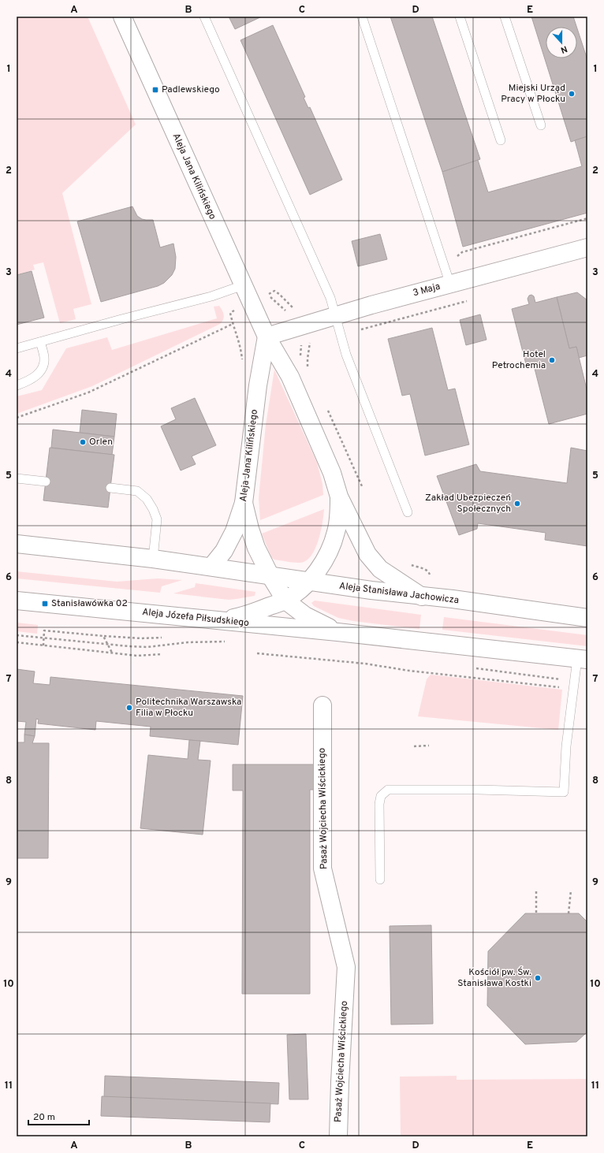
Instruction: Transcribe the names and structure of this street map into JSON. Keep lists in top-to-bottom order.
{
  "streets": {
    "main road": [
      "Aleja Jana Kilińskiego",
      "3 Maja",
      "Aleja Stanisława Jachowicza",
      "Aleja Józefa Piłsudskiego",
      "Pasaż Wojciecha Wiścickiego"
    ]
  },
  "crossings": [
    ["Aleja Jana Kilińskiego", "3 Maja"],
    ["Aleja Jana Kilińskiego", "Aleja Stanisława Jachowicza"]
  ],
  "places": {
    "transit": ["Padlewskiego", "Stanisławówka 02"],
    "other": [
      "Miejski Urząd Pracy w Płocku",
      "Hotel Petrochemia",
      "Orlen",
      "Zakład Ubezpieczeń Społecznych",
      "Politechnika Warszawska Filia w Płocku",
      "Kościół pw. Św. Stanisława Kostki"
    ]
  },
  "scale_bar": "20 m",
  "north": "bottom",
  "grid": {
    "columns": [
      "A",
      "B",
      "C",
      "D",
      "E"
    ],
    "rows": [
      "1",
      "2",
      "3",
      "4",
      "5",
      "6",
      "7",
      "8",
      "9",
      "10",
      "11"
    ]
  }
}
